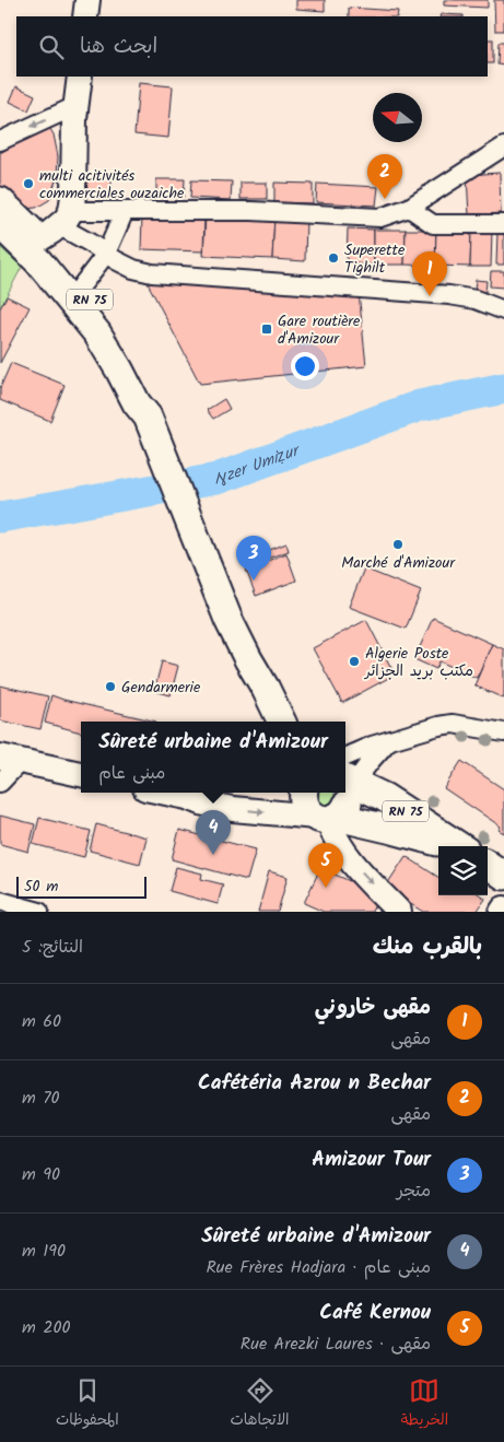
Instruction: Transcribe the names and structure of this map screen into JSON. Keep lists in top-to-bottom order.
{
  "streets": {
    "main road": ["RN 75"]
  },
  "water": ["Iɣzer Umiẓur"],
  "places": {
    "other": [
      "multi acitivités commerciales ouzaiche",
      "Superette Tighilt",
      "Marché d'Amizour",
      "Algerie Poste مكتب بريد الجزائر",
      "Gendarmerie"
    ],
    "transit": ["Gare routière d'Amizour"]
  },
  "scale_bar": "50 m",
  "north": "left",
  "page": {
    "search": "ابحث هنا",
    "pins": [
      "2",
      "1",
      "3",
      "4",
      "5"
    ],
    "popup": ["Sûreté urbaine d'Amizour", "مبنى عام"],
    "scale": "50 m",
    "heading": ["بالقرب منك", "النتائج: 5"],
    "list": [
      {
        "mark": "1",
        "name": "مقهى خاروني",
        "note": "مقهى",
        "value": "60 m"
      },
      {
        "mark": "2",
        "name": "Cafétéria Azrou n Bechar",
        "note": "مقهى",
        "value": "70 m"
      },
      {
        "mark": "3",
        "name": "Amizour Tour",
        "note": "متجر",
        "value": "90 m"
      },
      {
        "mark": "4",
        "name": "Sûreté urbaine d'Amizour",
        "note": "مبنى عام · Rue Frères Hadjara",
        "value": "190 m"
      },
      {
        "mark": "5",
        "name": "Café Kernou",
        "note": "مقهى · Rue Arezki Laures",
        "value": "200 m"
      }
    ],
    "nav": ["الخريطة", "الاتجاهات", "المحفوظات"]
  }
}
